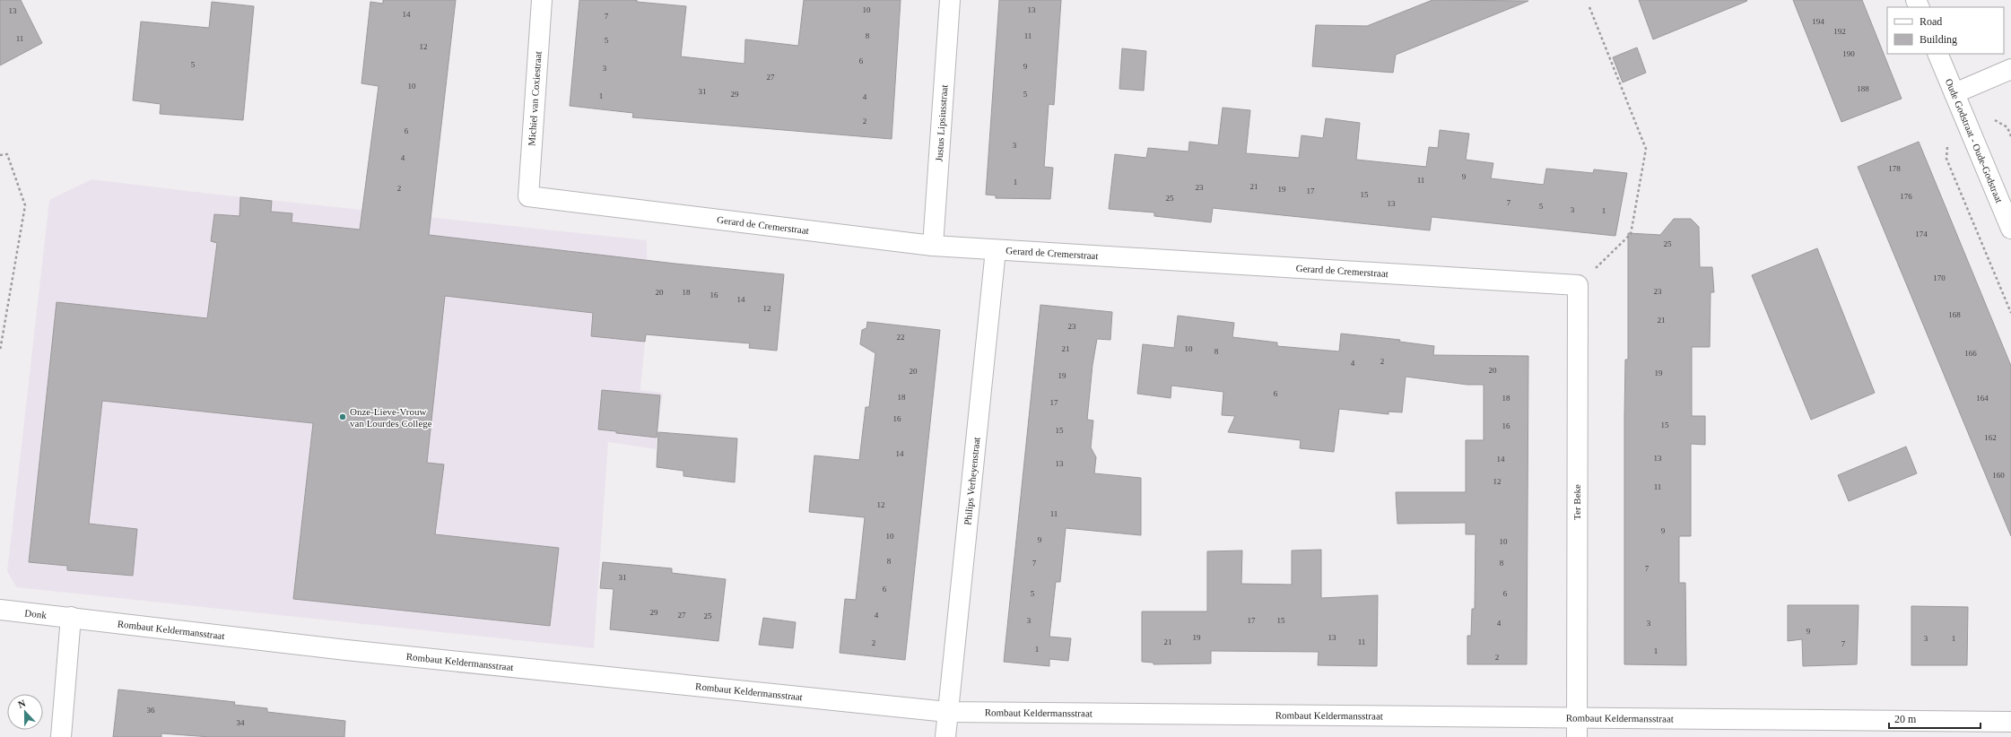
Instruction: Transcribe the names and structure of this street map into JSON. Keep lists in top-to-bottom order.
{
  "streets": {
    "street": [
      "Michiel van Coxiestraat",
      "Justus Lipsiusstraat",
      "Oude Godstraat - Oude-Godstraat",
      "Gerard de Cremerstraat",
      "Philips Verheyenstraat",
      "Ter Beke",
      "Donk",
      "Rombaut Keldermansstraat"
    ]
  },
  "crossings": [
    ["Michiel van Coxiestraat", "Gerard de Cremerstraat"],
    ["Justus Lipsiusstraat", "Gerard de Cremerstraat"],
    ["Gerard de Cremerstraat", "Philips Verheyenstraat"],
    ["Gerard de Cremerstraat", "Ter Beke"],
    ["Philips Verheyenstraat", "Rombaut Keldermansstraat"],
    ["Ter Beke", "Rombaut Keldermansstraat"],
    ["Donk", "Rombaut Keldermansstraat"]
  ],
  "places": ["Onze-Lieve-Vrouw van Lourdes College"],
  "house_numbers": [
    "10",
    "13",
    "13",
    "14",
    "7",
    "194",
    "192",
    "8",
    "11",
    "11",
    "5",
    "12",
    "190",
    "6",
    "5",
    "9",
    "3",
    "27",
    "10",
    "188",
    "31",
    "29",
    "5",
    "1",
    "4",
    "2",
    "6",
    "3",
    "4",
    "178",
    "9",
    "11",
    "1",
    "21",
    "23",
    "2",
    "19",
    "17",
    "15",
    "176",
    "25",
    "7",
    "13",
    "5",
    "3",
    "1",
    "174",
    "25",
    "170",
    "23",
    "20",
    "18",
    "16",
    "14",
    "12",
    "168",
    "21",
    "23",
    "22",
    "21",
    "10",
    "8",
    "166",
    "2",
    "4",
    "20",
    "20",
    "19",
    "19",
    "6",
    "18",
    "18",
    "164",
    "17",
    "16",
    "15",
    "16",
    "15",
    "162",
    "14",
    "13",
    "14",
    "13",
    "160",
    "12",
    "11",
    "12",
    "11",
    "9",
    "10",
    "9",
    "10",
    "8",
    "7",
    "8",
    "7",
    "31",
    "6",
    "5",
    "6",
    "29",
    "27",
    "4",
    "25",
    "3",
    "17",
    "15",
    "4",
    "3",
    "9",
    "19",
    "13",
    "3",
    "1",
    "21",
    "11",
    "2",
    "7",
    "1",
    "1",
    "2",
    "36",
    "34"
  ],
  "legend": ["Road", "Building"],
  "scale_bar": "20 m",
  "north": "top"
}
